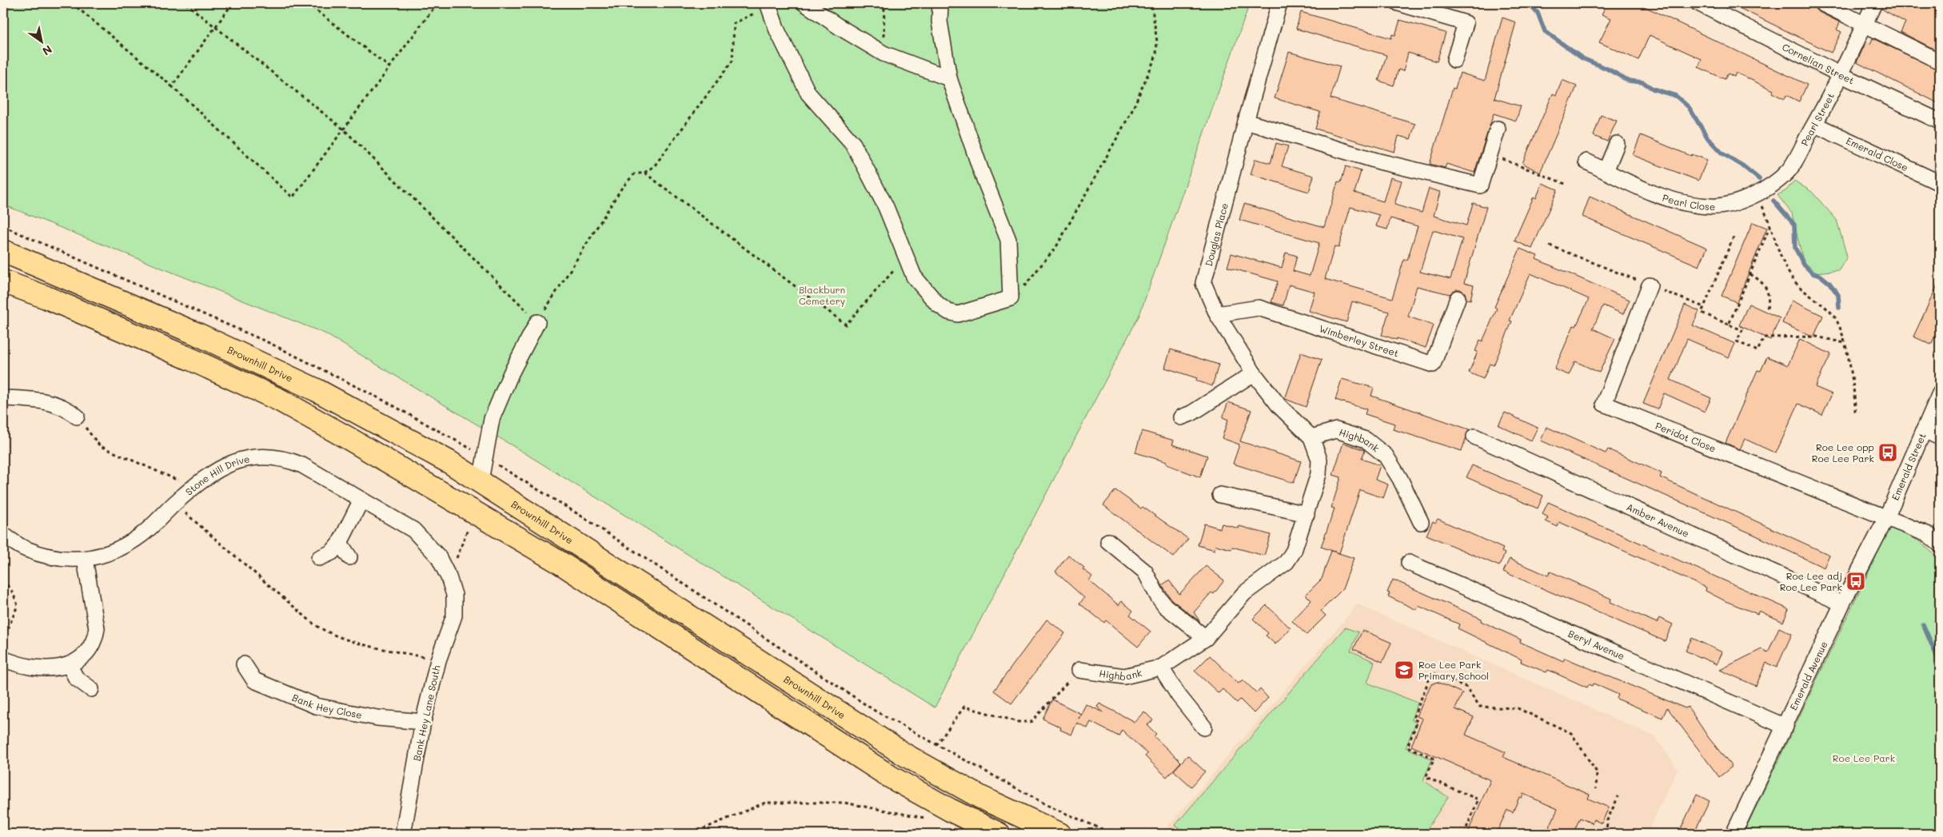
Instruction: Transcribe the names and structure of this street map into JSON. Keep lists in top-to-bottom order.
{
  "streets": {
    "highway": ["Brownhill Drive"],
    "street": [
      "Cornelian Street",
      "Pearl Street",
      "Emerald Close",
      "Pearl Close",
      "Douglas Place",
      "Wimberley Street",
      "Peridot Close",
      "Highbank",
      "Emerald Street",
      "Stone Hill Drive",
      "Amber Avenue",
      "Beryl Avenue",
      "Emerald Avenue",
      "Bank Hey Close",
      "Bank Hey Lane South"
    ]
  },
  "crossings": [
    ["Cornelian Street", "Pearl Street"],
    ["Pearl Street", "Emerald Close"],
    ["Pearl Street", "Pearl Close"],
    ["Douglas Place", "Wimberley Street"],
    ["Douglas Place", "Highbank"],
    ["Peridot Close", "Emerald Street"],
    ["Peridot Close", "Emerald Avenue"],
    ["Emerald Street", "Emerald Avenue"],
    ["Stone Hill Drive", "Bank Hey Lane South"],
    ["Amber Avenue", "Emerald Avenue"],
    ["Beryl Avenue", "Emerald Avenue"],
    ["Bank Hey Close", "Bank Hey Lane South"]
  ],
  "parks": ["Blackburn Cemetery", "Roe Lee Park"],
  "places": {
    "bus stop": ["Roe Lee opp Roe Lee Park", "Roe Lee adj Roe Lee Park"],
    "school or university": ["Roe Lee Park Primary School"]
  },
  "north": "bottom right"
}
